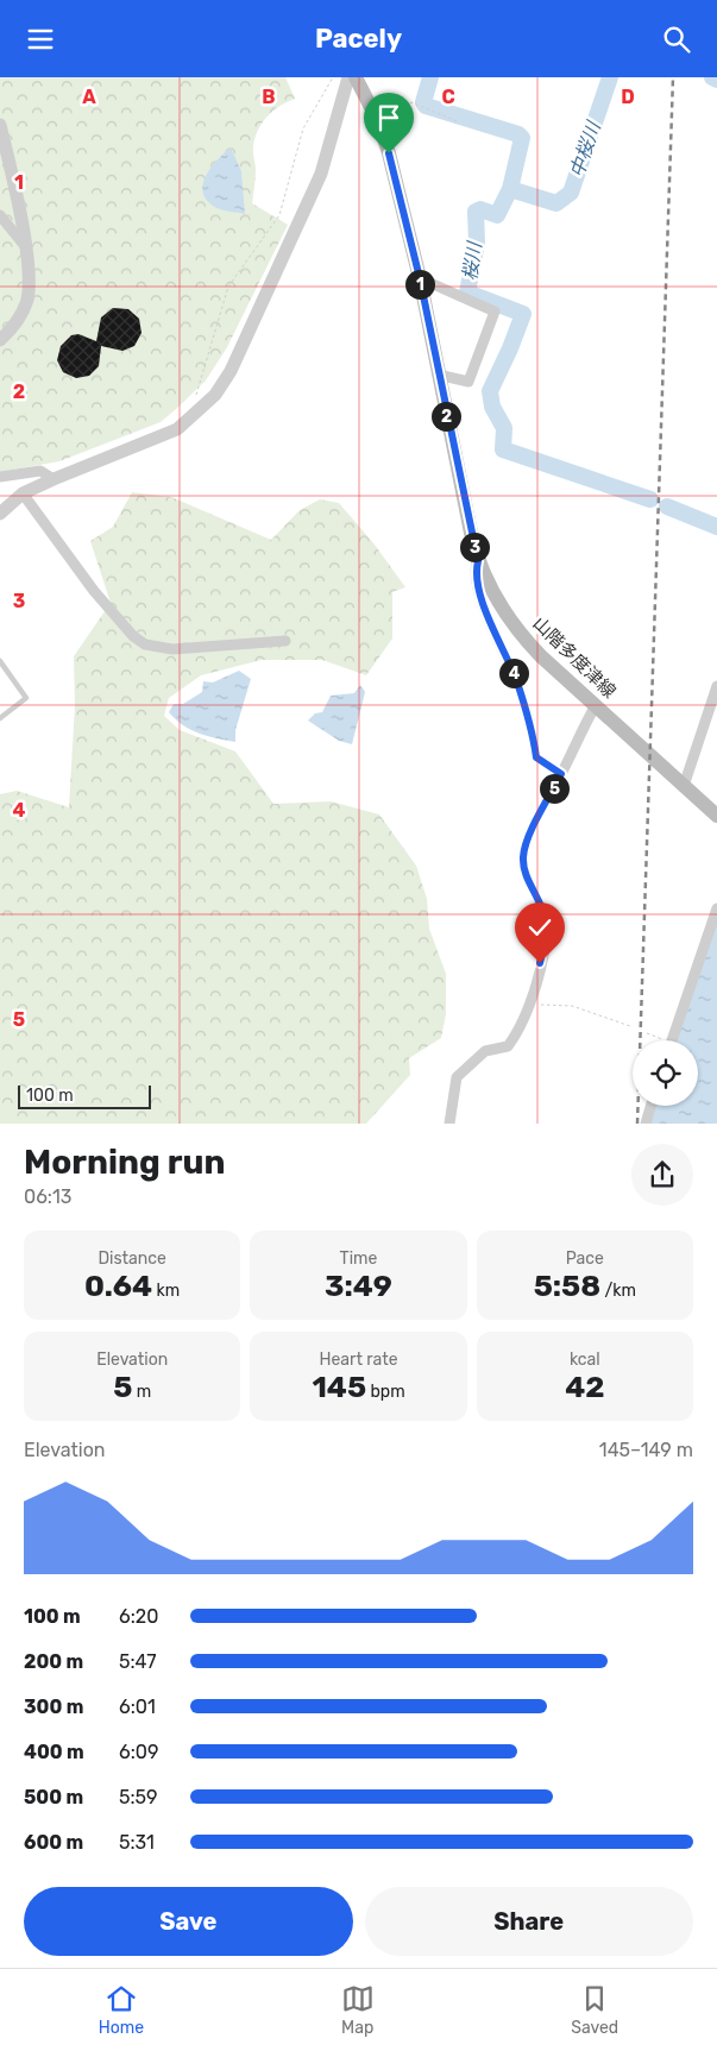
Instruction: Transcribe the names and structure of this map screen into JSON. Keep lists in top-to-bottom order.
{
  "streets": {
    "main road": ["山階多度津線"]
  },
  "water": ["中桜川", "桜川"],
  "scale_bar": "100 m",
  "page": {
    "header": "Pacely",
    "pins": [
      "1",
      "2",
      "3",
      "4",
      "5"
    ],
    "scale": "100 m",
    "heading": ["Morning run", "06:13"],
    "stats": [
      ["Distance", "0.64 km"],
      ["Time", "3:49"],
      ["Pace", "5:58 /km"],
      ["Elevation", "5 m"],
      ["Heart rate", "145 bpm"],
      ["kcal", "42"]
    ],
    "chart": ["Elevation", "145–149 m"],
    "list": [
      {
        "name": "100 m",
        "note": "6:20"
      },
      {
        "name": "200 m",
        "note": "5:47"
      },
      {
        "name": "300 m",
        "note": "6:01"
      },
      {
        "name": "400 m",
        "note": "6:09"
      },
      {
        "name": "500 m",
        "note": "5:59"
      },
      {
        "name": "600 m",
        "note": "5:31"
      }
    ],
    "buttons": ["Save", "Share"],
    "tabs": ["Home", "Map", "Saved"]
  },
  "grid": {
    "columns": [
      "A",
      "B",
      "C",
      "D"
    ],
    "rows": [
      "1",
      "2",
      "3",
      "4",
      "5"
    ]
  }
}
